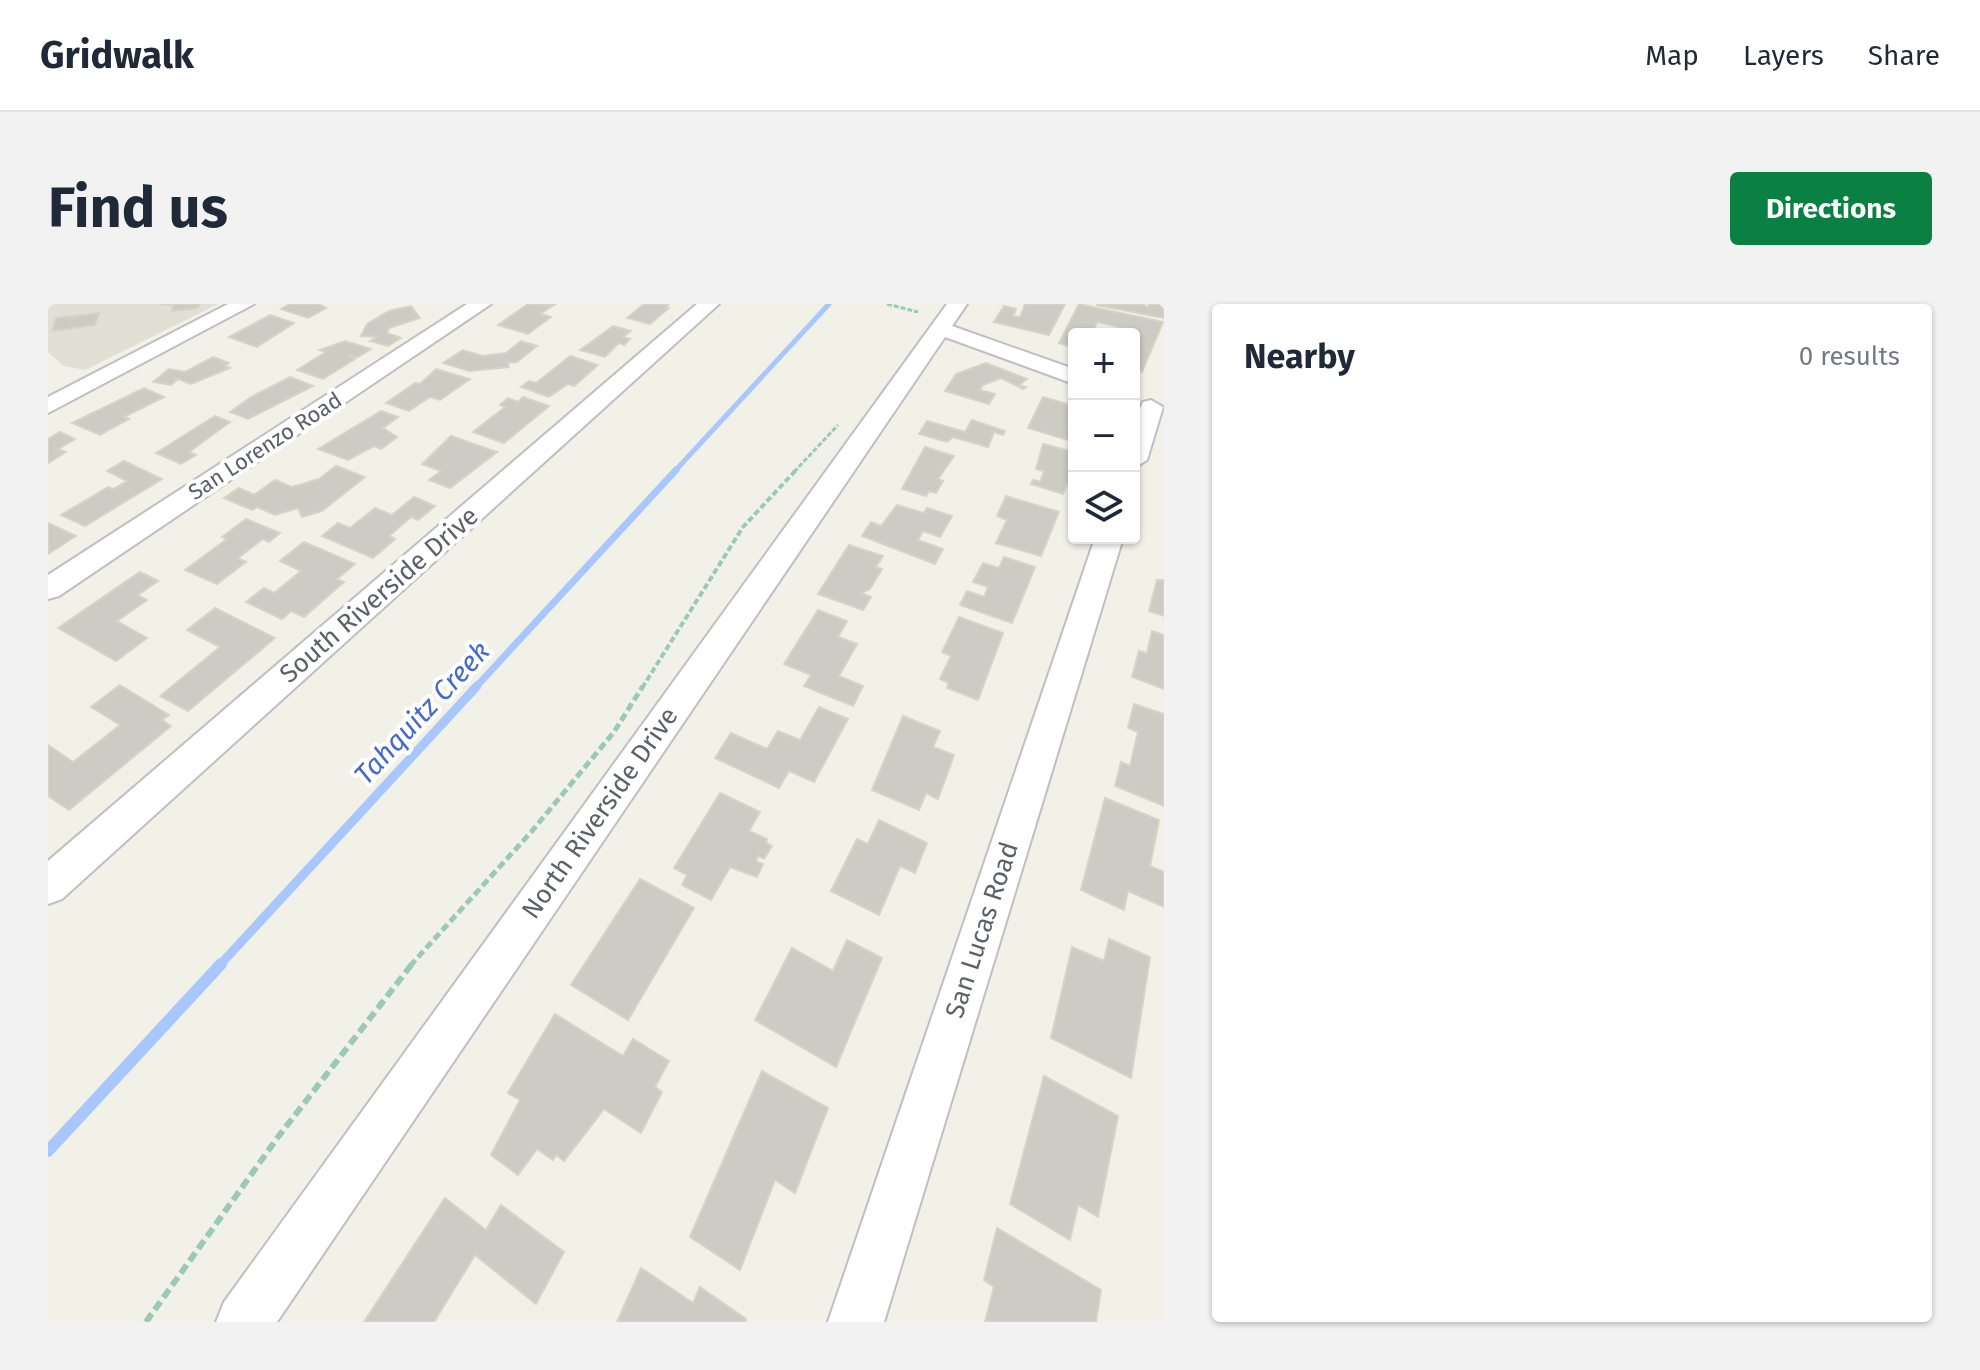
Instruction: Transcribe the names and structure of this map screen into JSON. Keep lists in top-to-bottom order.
{
  "streets": {
    "street": [
      "San Lorenzo Road",
      "South Riverside Drive",
      "North Riverside Drive",
      "San Lucas Road"
    ]
  },
  "water": ["Tahquitz Creek"],
  "page": {
    "header": "Gridwalk",
    "nav": ["Map", "Layers", "Share"],
    "buttons": "Directions",
    "title": "Find us",
    "heading": ["Nearby", "0 results"],
    "map_buttons": ["+", "−"]
  }
}
